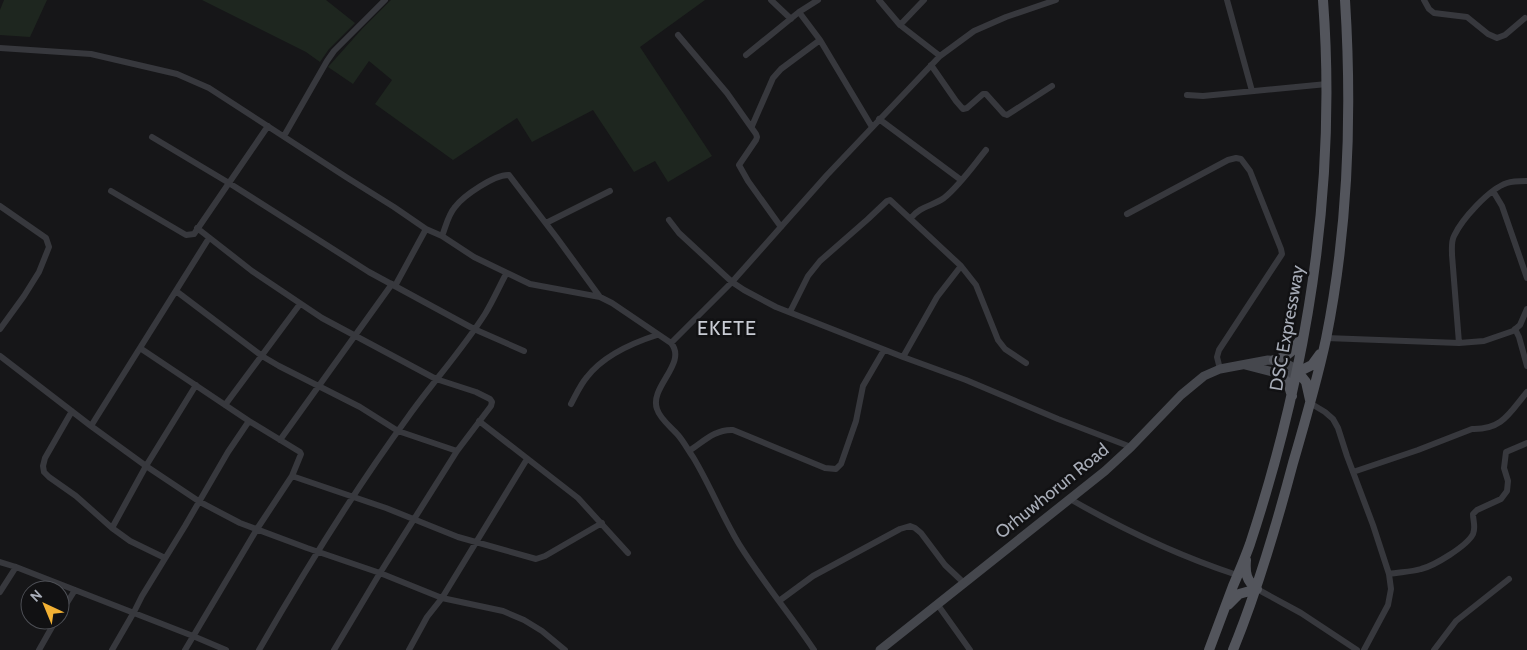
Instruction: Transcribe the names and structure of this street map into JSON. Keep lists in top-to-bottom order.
{
  "streets": {
    "main road": ["DSC Expressway"],
    "street": ["Orhuwhorun Road"]
  },
  "districts": ["EKETE"],
  "north": "top left"
}
